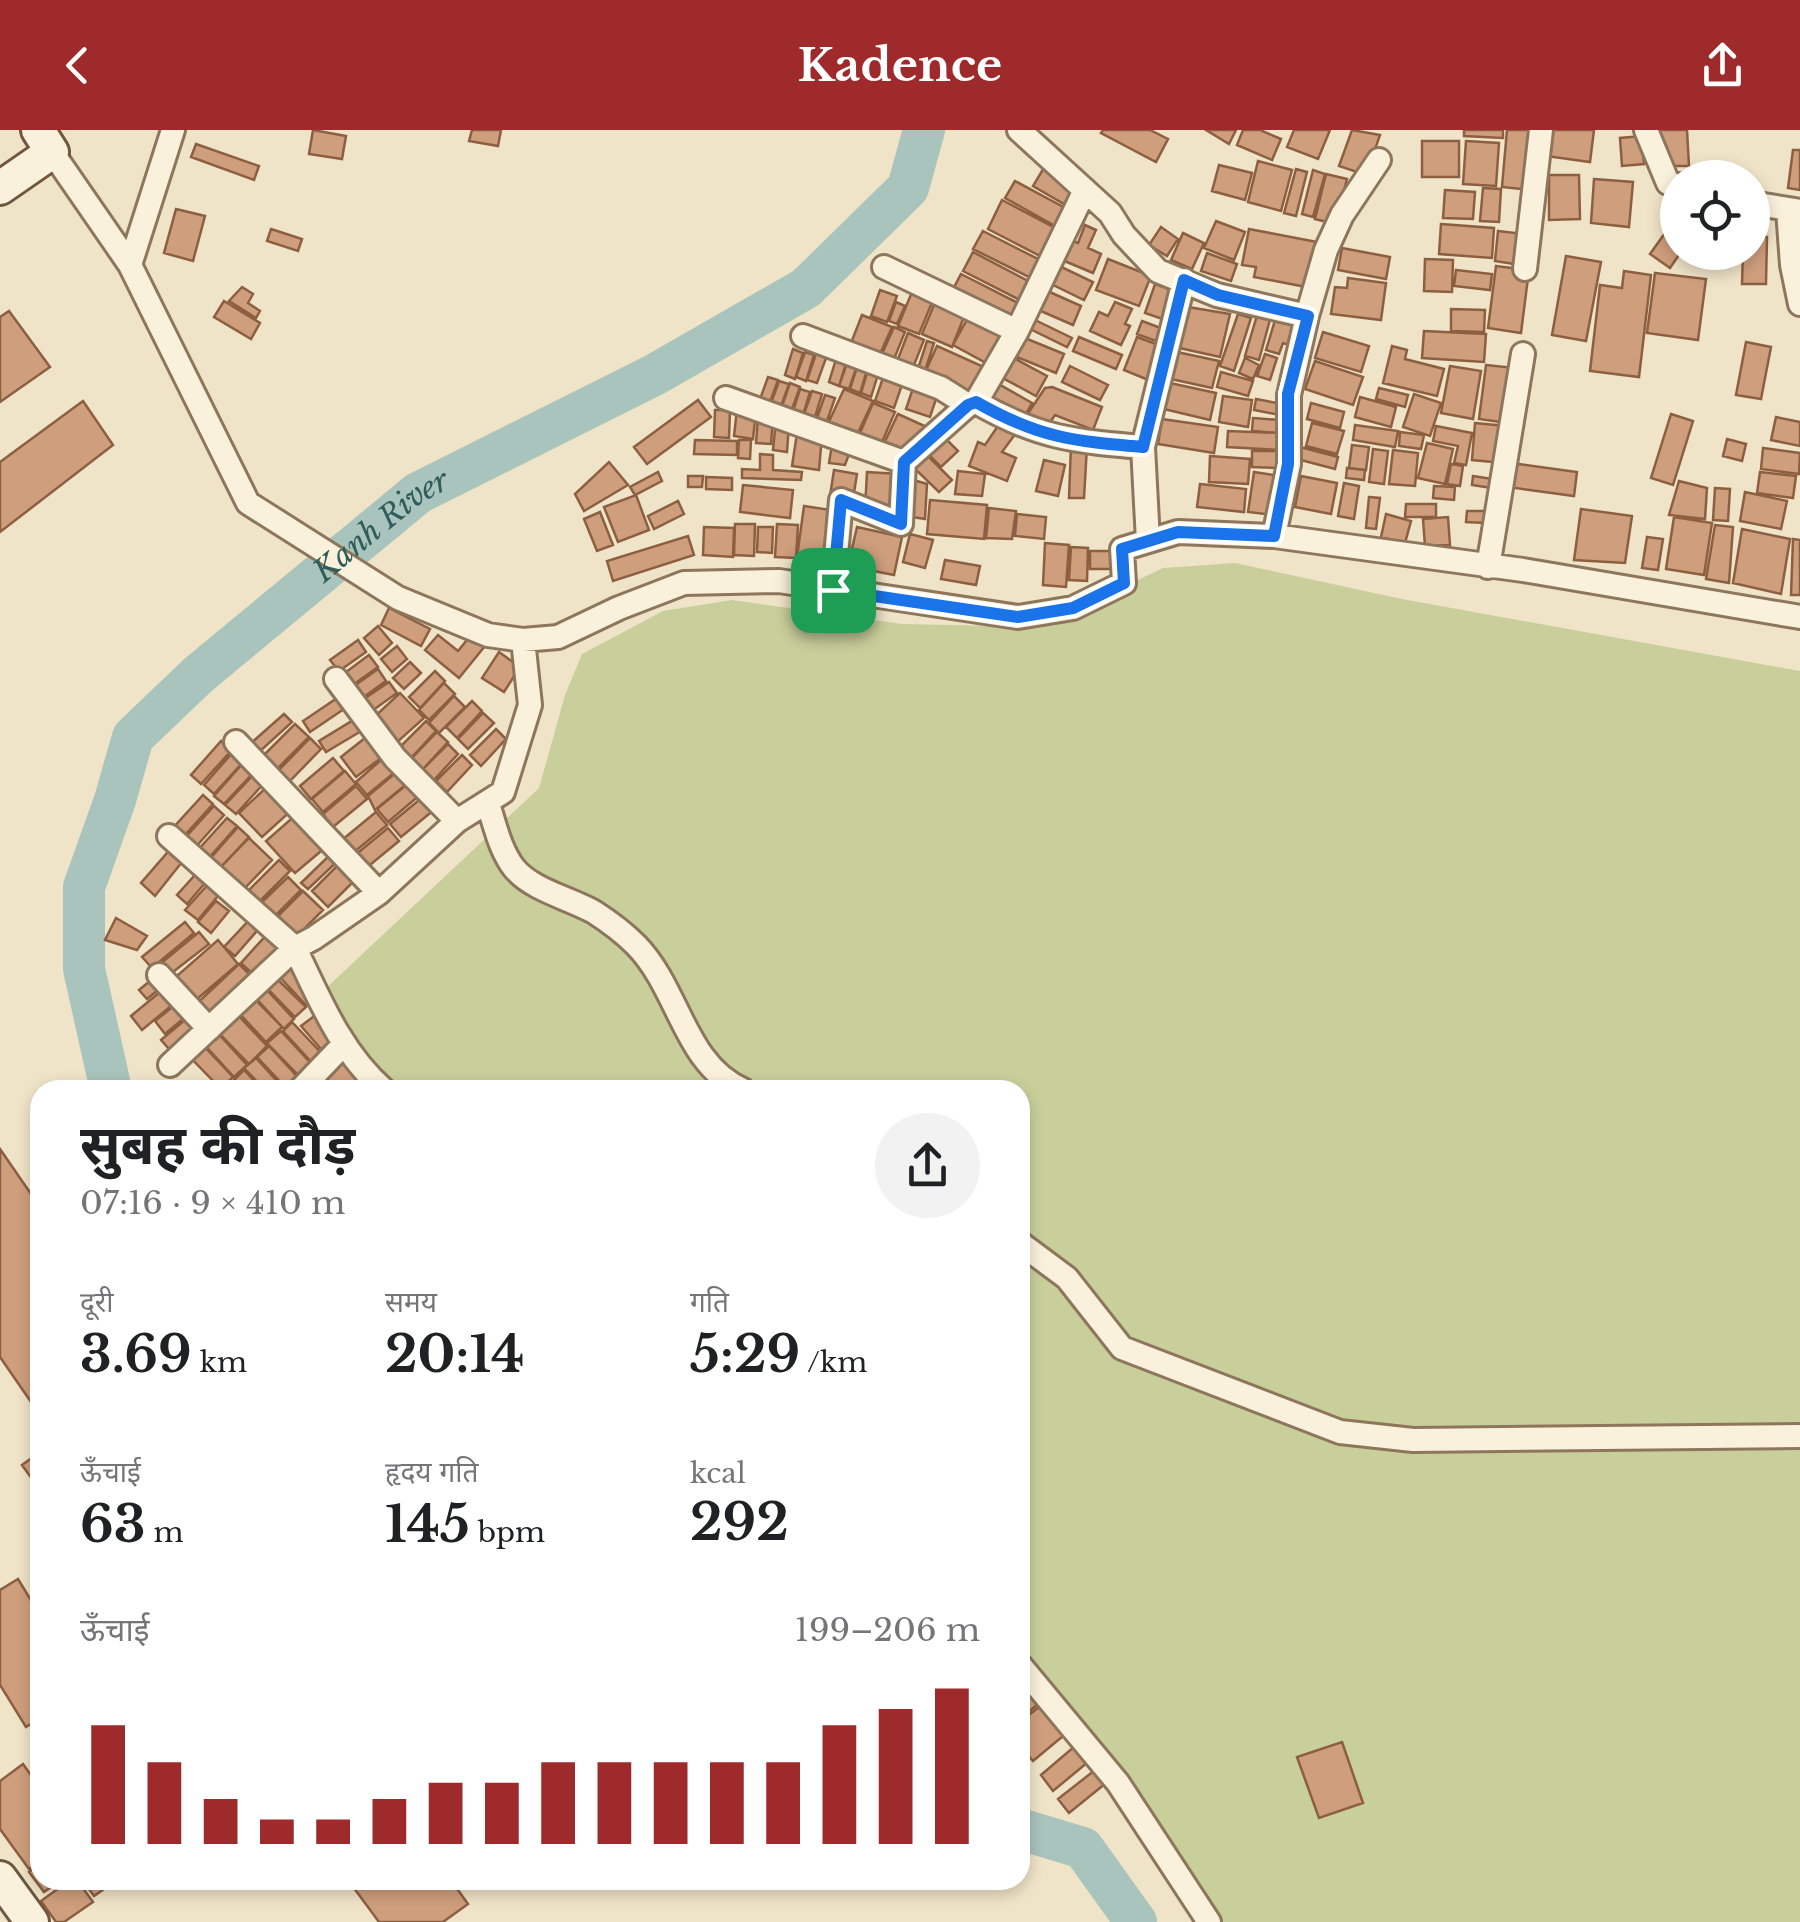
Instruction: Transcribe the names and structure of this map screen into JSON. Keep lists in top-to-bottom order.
{
  "water": ["Kanh River"],
  "page": {
    "header": "Kadence",
    "heading": ["सुबह की दौड़", "07:16 · 9 × 410 m"],
    "stats": [
      ["दूरी", "3.69 km"],
      ["समय", "20:14"],
      ["गति", "5:29 /km"],
      ["ऊँचाई", "63 m"],
      ["हृदय गति", "145 bpm"],
      ["kcal", "292"]
    ],
    "chart": ["ऊँचाई", "199–206 m"]
  }
}
